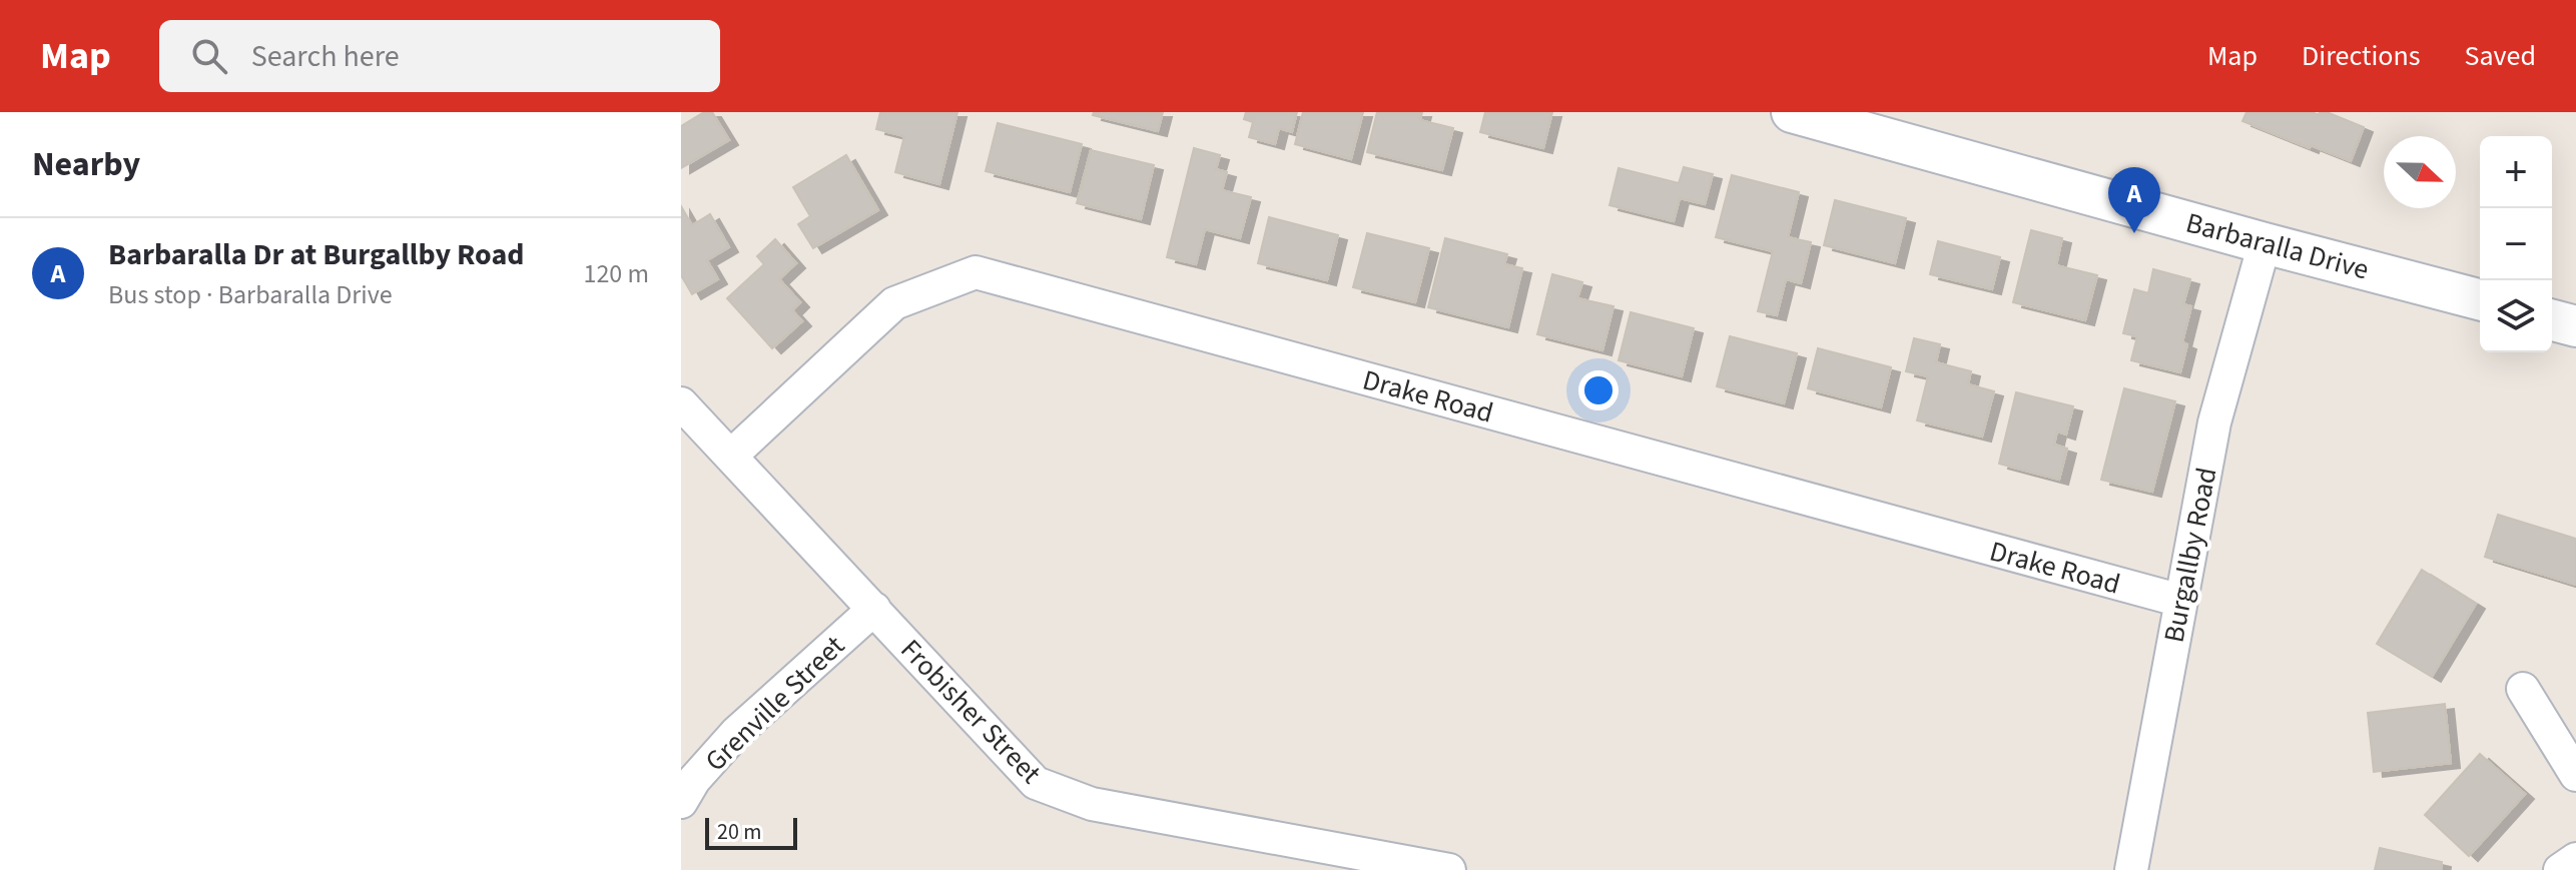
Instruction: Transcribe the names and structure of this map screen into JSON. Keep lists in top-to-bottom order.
{
  "streets": {
    "street": [
      "Barbaralla Drive",
      "Drake Road",
      "Burgallby Road",
      "Grenville Street",
      "Frobisher Street"
    ]
  },
  "crossings": [
    ["Barbaralla Drive", "Burgallby Road"],
    ["Drake Road", "Burgallby Road"],
    ["Drake Road", "Frobisher Street"],
    ["Grenville Street", "Frobisher Street"]
  ],
  "scale_bar": "20 m",
  "north": "right",
  "page": {
    "header": "Map",
    "search": "Search here",
    "nav": ["Map", "Directions", "Saved"],
    "heading": "Nearby",
    "map_buttons": ["+", "−"],
    "pins": "A",
    "list": [
      {
        "mark": "A",
        "name": "Barbaralla Dr at Burgallby Road",
        "note": "Bus stop · Barbaralla Drive",
        "value": "120 m"
      }
    ],
    "scale": "20 m"
  }
}
